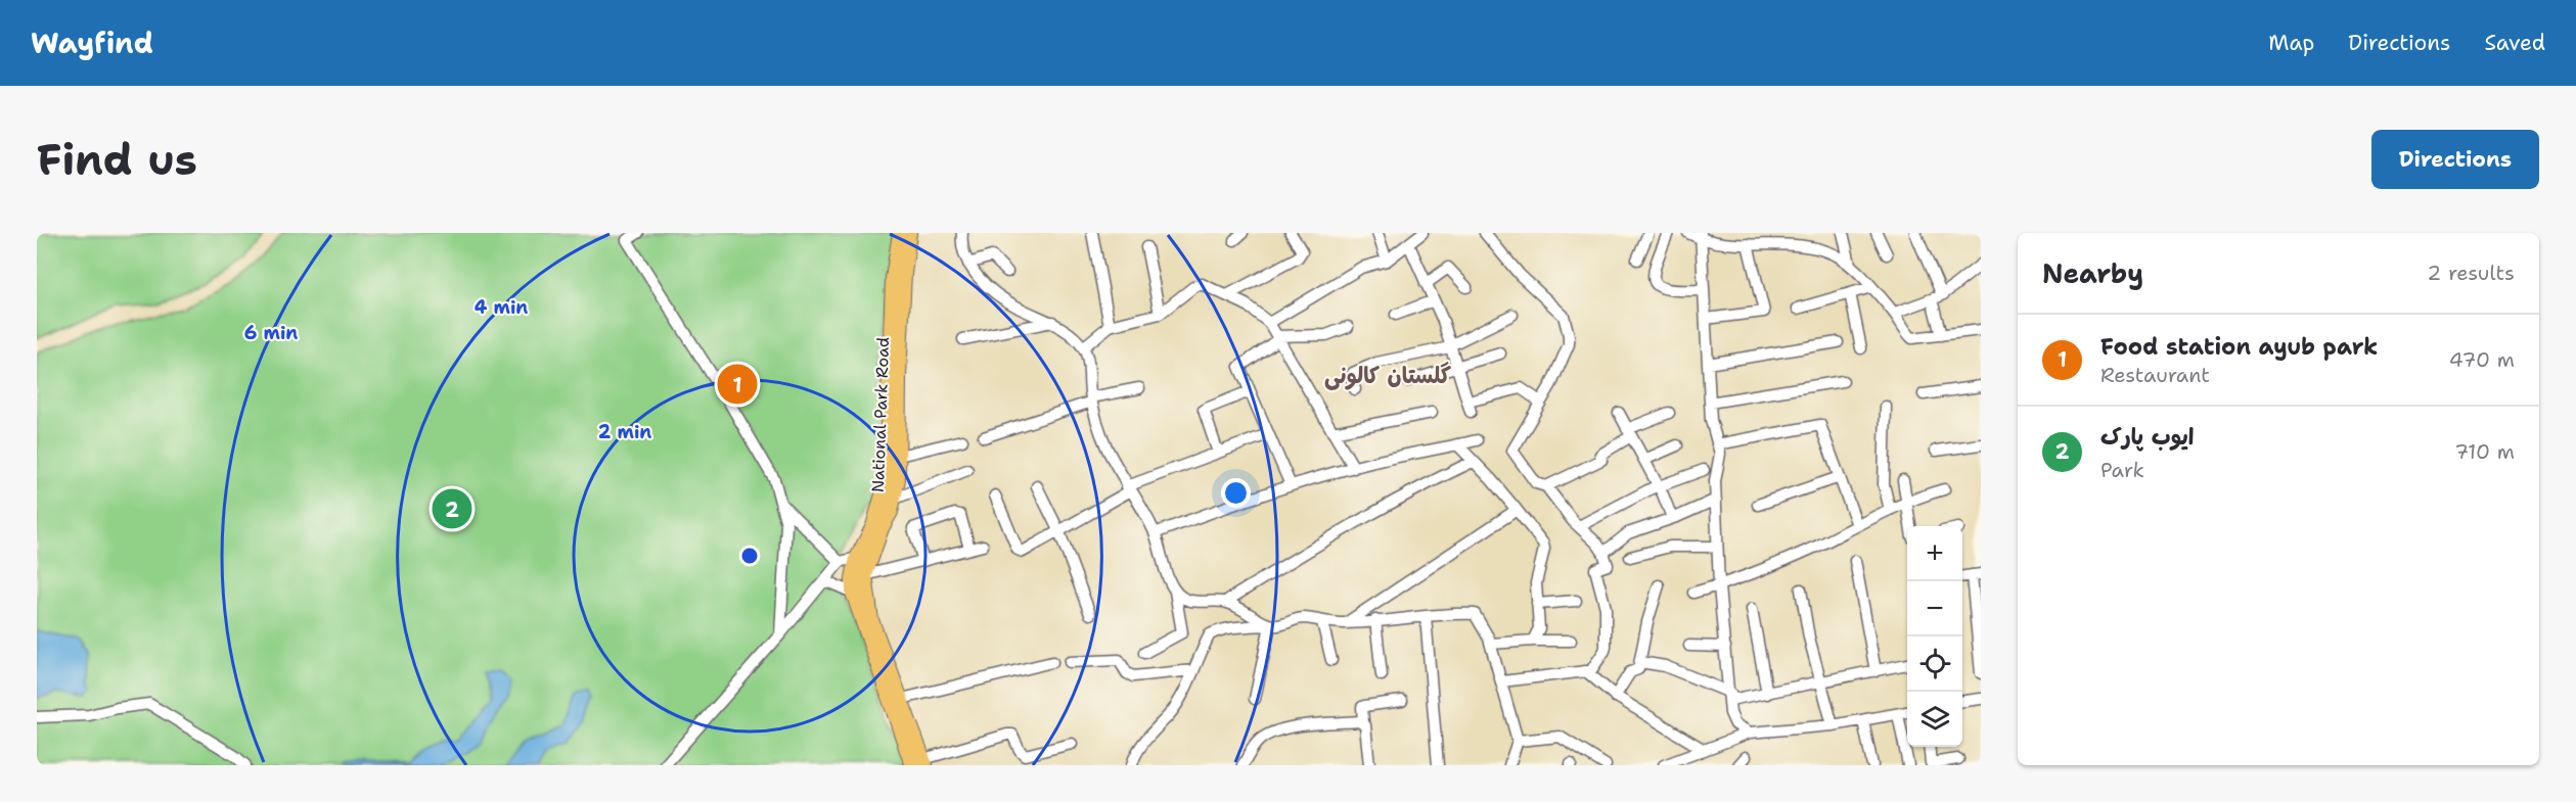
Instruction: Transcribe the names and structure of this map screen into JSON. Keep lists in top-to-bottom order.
{
  "streets": {
    "main road": ["National Park Road"]
  },
  "districts": ["گلستان کالونی"],
  "page": {
    "header": "Wayfind",
    "nav": ["Map", "Directions", "Saved"],
    "buttons": "Directions",
    "title": "Find us",
    "heading": ["Nearby", "2 results"],
    "list": [
      {
        "mark": "1",
        "name": "Food station ayub park",
        "note": "Restaurant",
        "value": "470 m"
      },
      {
        "mark": "2",
        "name": "ایوب پارک",
        "note": "Park",
        "value": "710 m"
      }
    ],
    "pins": ["1", "2"],
    "map_buttons": ["+", "−"]
  },
  "rings": ["4 min", "6 min", "2 min"]
}
